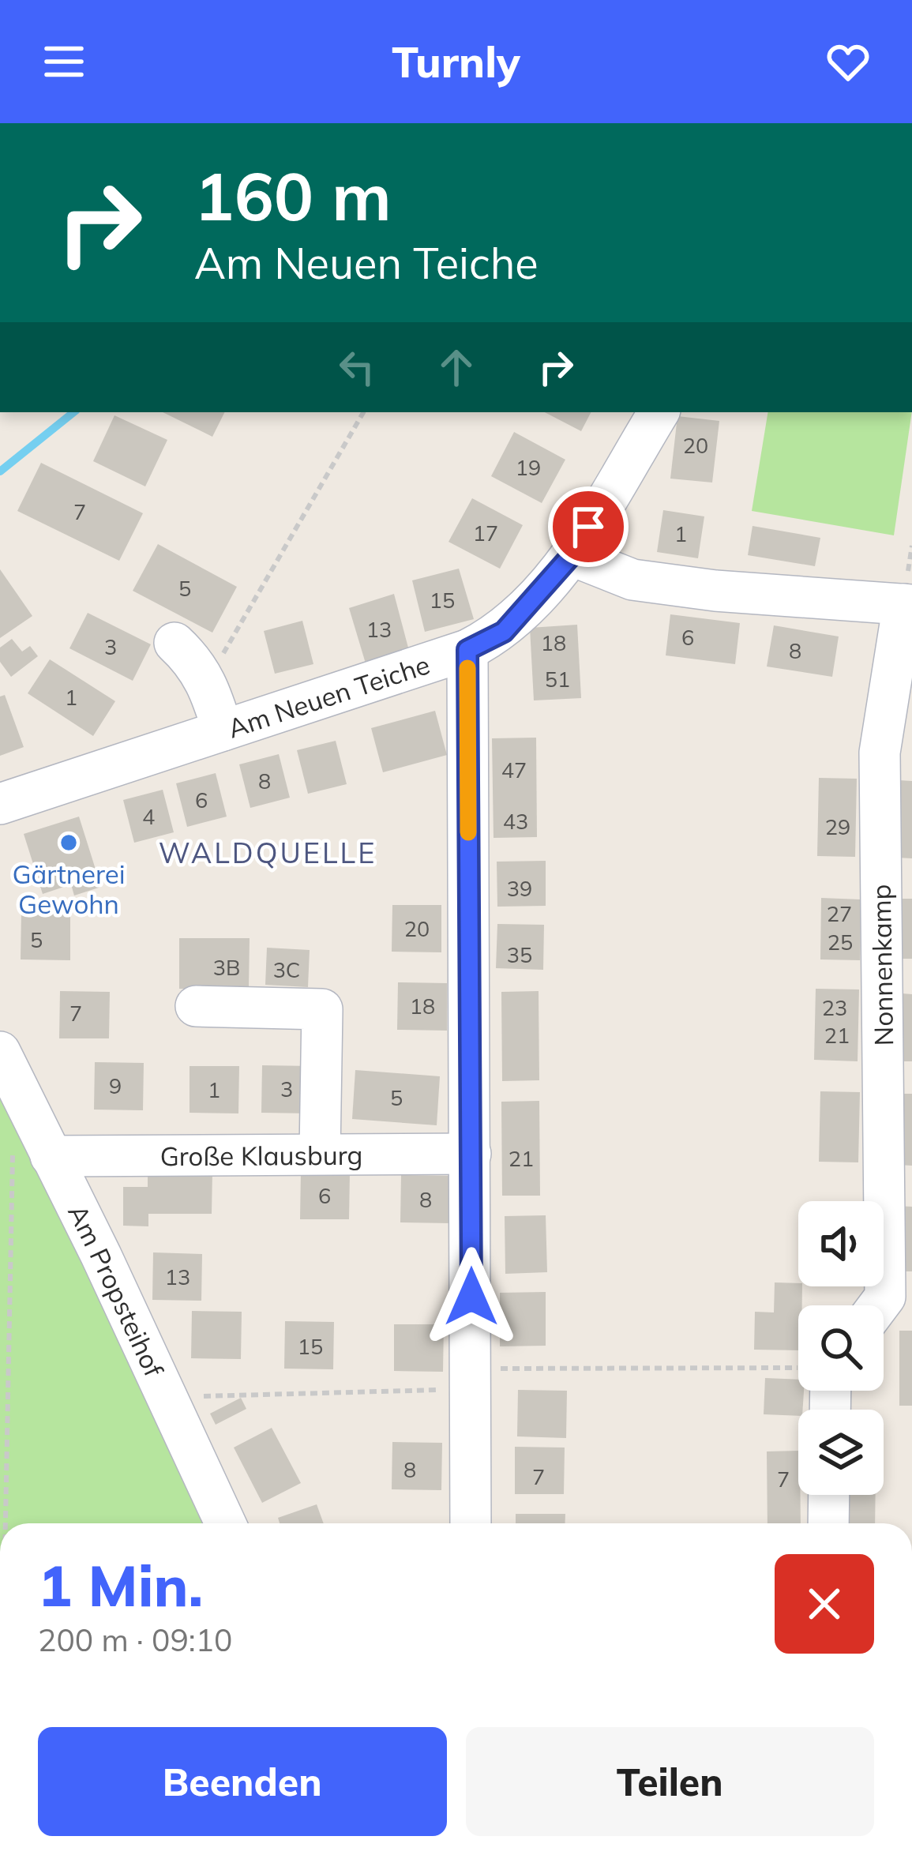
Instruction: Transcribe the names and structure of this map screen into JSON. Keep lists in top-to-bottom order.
{
  "streets": {
    "street": [
      "Am Neuen Teiche",
      "Nonnenkamp",
      "Große Klausburg",
      "Am Propsteihof"
    ]
  },
  "crossings": [
    ["Große Klausburg", "Am Propsteihof"]
  ],
  "districts": ["WALDQUELLE"],
  "places": ["Gärtnerei Gewohn"],
  "house_numbers": [
    "20",
    "19",
    "7",
    "17",
    "1",
    "5",
    "15",
    "13",
    "6",
    "18",
    "3",
    "8",
    "51",
    "1",
    "47",
    "8",
    "6",
    "4",
    "43",
    "29",
    "39",
    "27",
    "20",
    "5",
    "25",
    "35",
    "3B",
    "3C",
    "18",
    "23",
    "7",
    "21",
    "9",
    "3",
    "1",
    "5",
    "21",
    "6",
    "8",
    "13",
    "15",
    "8",
    "7",
    "7"
  ],
  "page": {
    "header": "Turnly",
    "turn": ["160 m", "Am Neuen Teiche"],
    "heading": ["1 Min.", "200 m · 09:10"],
    "buttons": ["Beenden", "Teilen"]
  }
}
